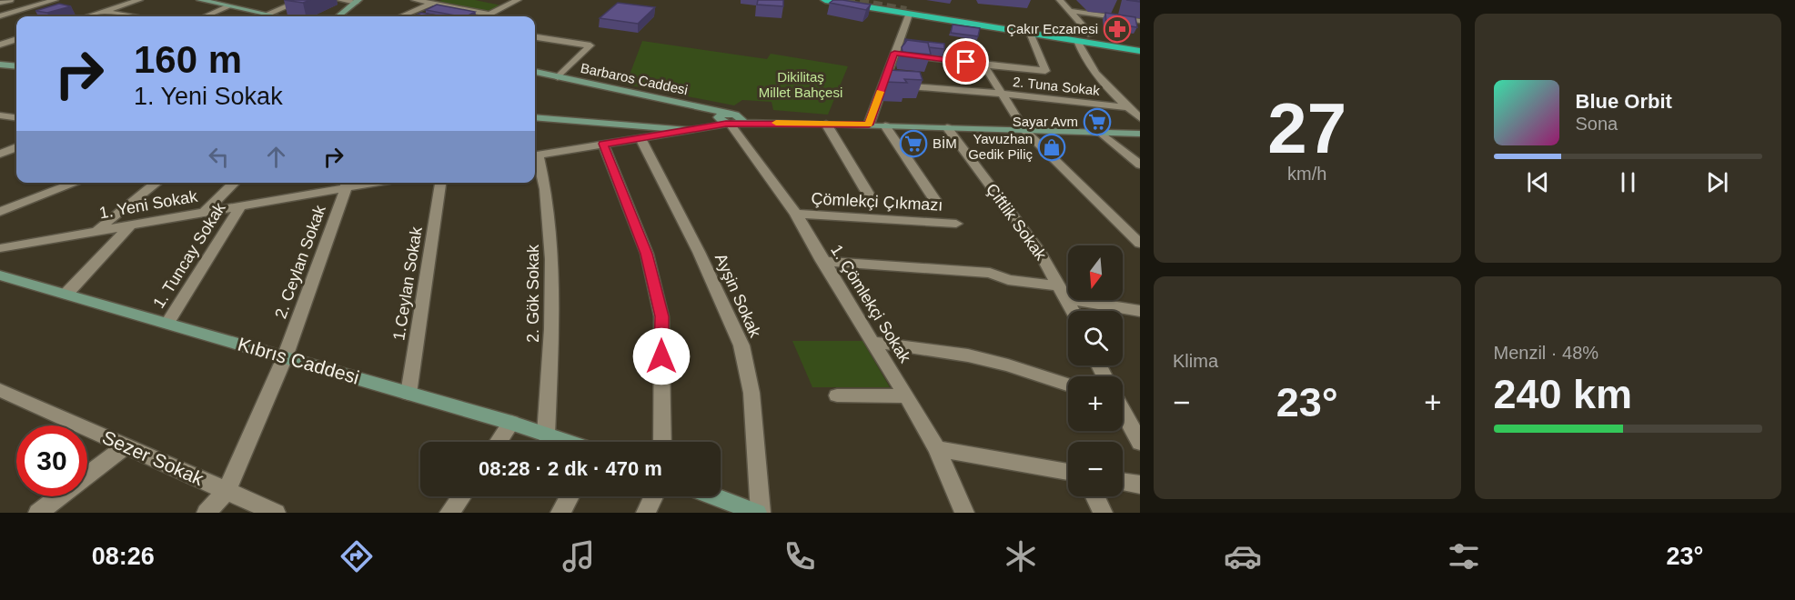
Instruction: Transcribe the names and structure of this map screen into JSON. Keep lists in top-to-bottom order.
{
  "streets": {
    "street": [
      "Barbaros Caddesi",
      "2. Tuna Sokak",
      "Çömlekçi Çıkmazı",
      "1. Yeni Sokak",
      "Çiftlik Sokak",
      "1. Tuncay Sokak",
      "2. Ceylan Sokak",
      "1.Ceylan Sokak",
      "2. Gök Sokak",
      "Ayşin Sokak",
      "1. Çömlekçi Sokak",
      "Kıbrıs Caddesi",
      "Sezer Sokak"
    ]
  },
  "crossings": [
    ["Barbaros Caddesi", "1. Çömlekçi Sokak"],
    ["Çömlekçi Çıkmazı", "1. Çömlekçi Sokak"],
    ["1. Yeni Sokak", "1. Tuncay Sokak"],
    ["1. Yeni Sokak", "2. Ceylan Sokak"],
    ["1. Tuncay Sokak", "Kıbrıs Caddesi"],
    ["2. Ceylan Sokak", "Kıbrıs Caddesi"],
    ["2. Ceylan Sokak", "Sezer Sokak"],
    ["1.Ceylan Sokak", "Kıbrıs Caddesi"],
    ["2. Gök Sokak", "Kıbrıs Caddesi"]
  ],
  "parks": ["Dikilitaş Millet Bahçesi"],
  "places": {
    "pharmacy": ["Çakır Eczanesi"],
    "supermarket": ["Sayar Avm", "BİM"],
    "shop": ["Yavuzhan Gedik Piliç"]
  },
  "north": "bottom",
  "page": {
    "tile": [
      ["27", "km/h"],
      "Klima",
      ["Menzil · 48%", "240 km"]
    ],
    "turn": ["160 m", "1. Yeni Sokak"],
    "song": ["Blue Orbit", "Sona"],
    "map_buttons": ["+", "−"],
    "heat": ["−", "23°", "+"],
    "limit": "30",
    "trip": "08:28 · 2 dk · 470 m",
    "tabs": ["08:26", "23°"]
  }
}
